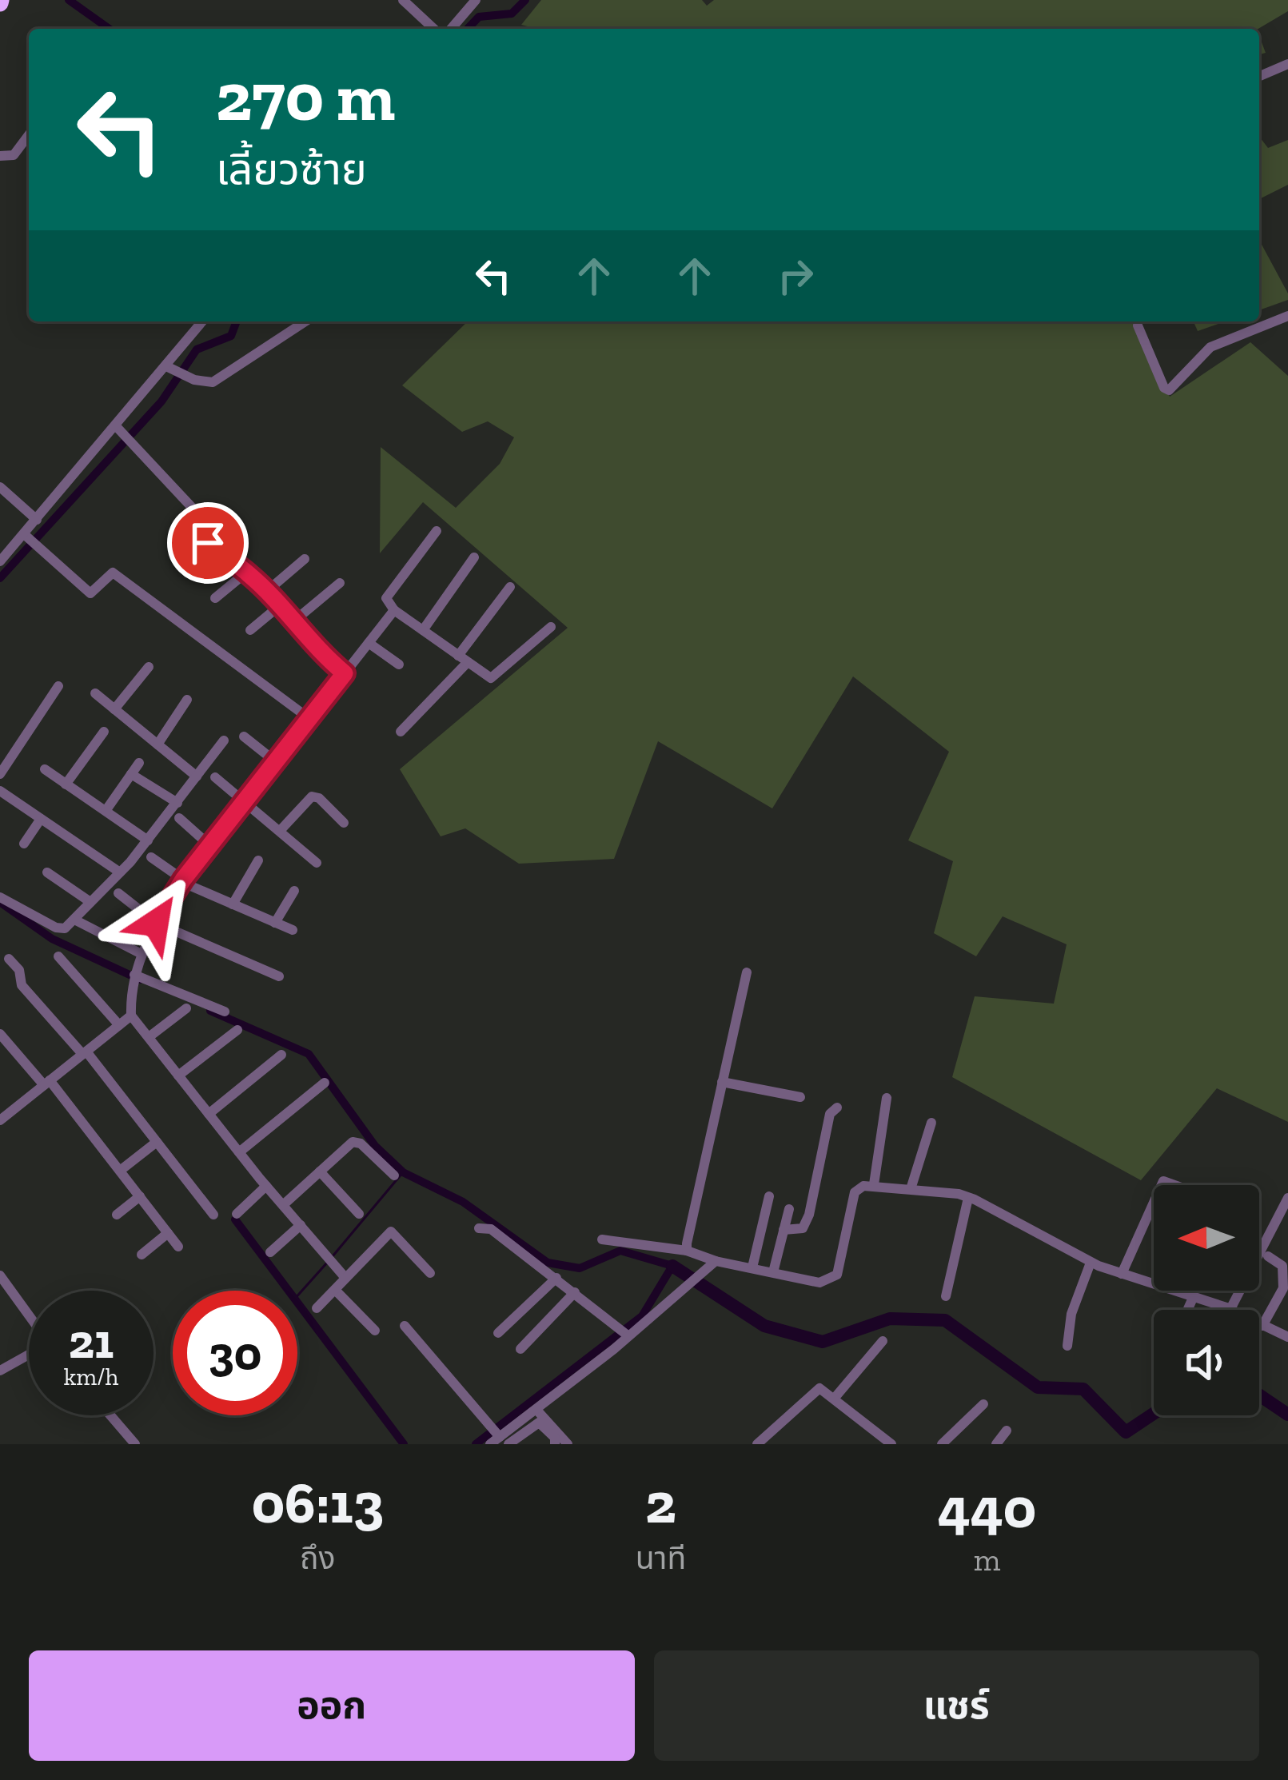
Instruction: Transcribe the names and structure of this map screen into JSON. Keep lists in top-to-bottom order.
{
  "north": "left",
  "page": {
    "turn": ["270 m", "เลี้ยวซ้าย"],
    "speed": "21 km/h",
    "limit": "30",
    "eta": [
      "06:13",
      "ถึง",
      "2",
      "นาที",
      "440",
      "m"
    ],
    "buttons": ["ออก", "แชร์"]
  }
}
